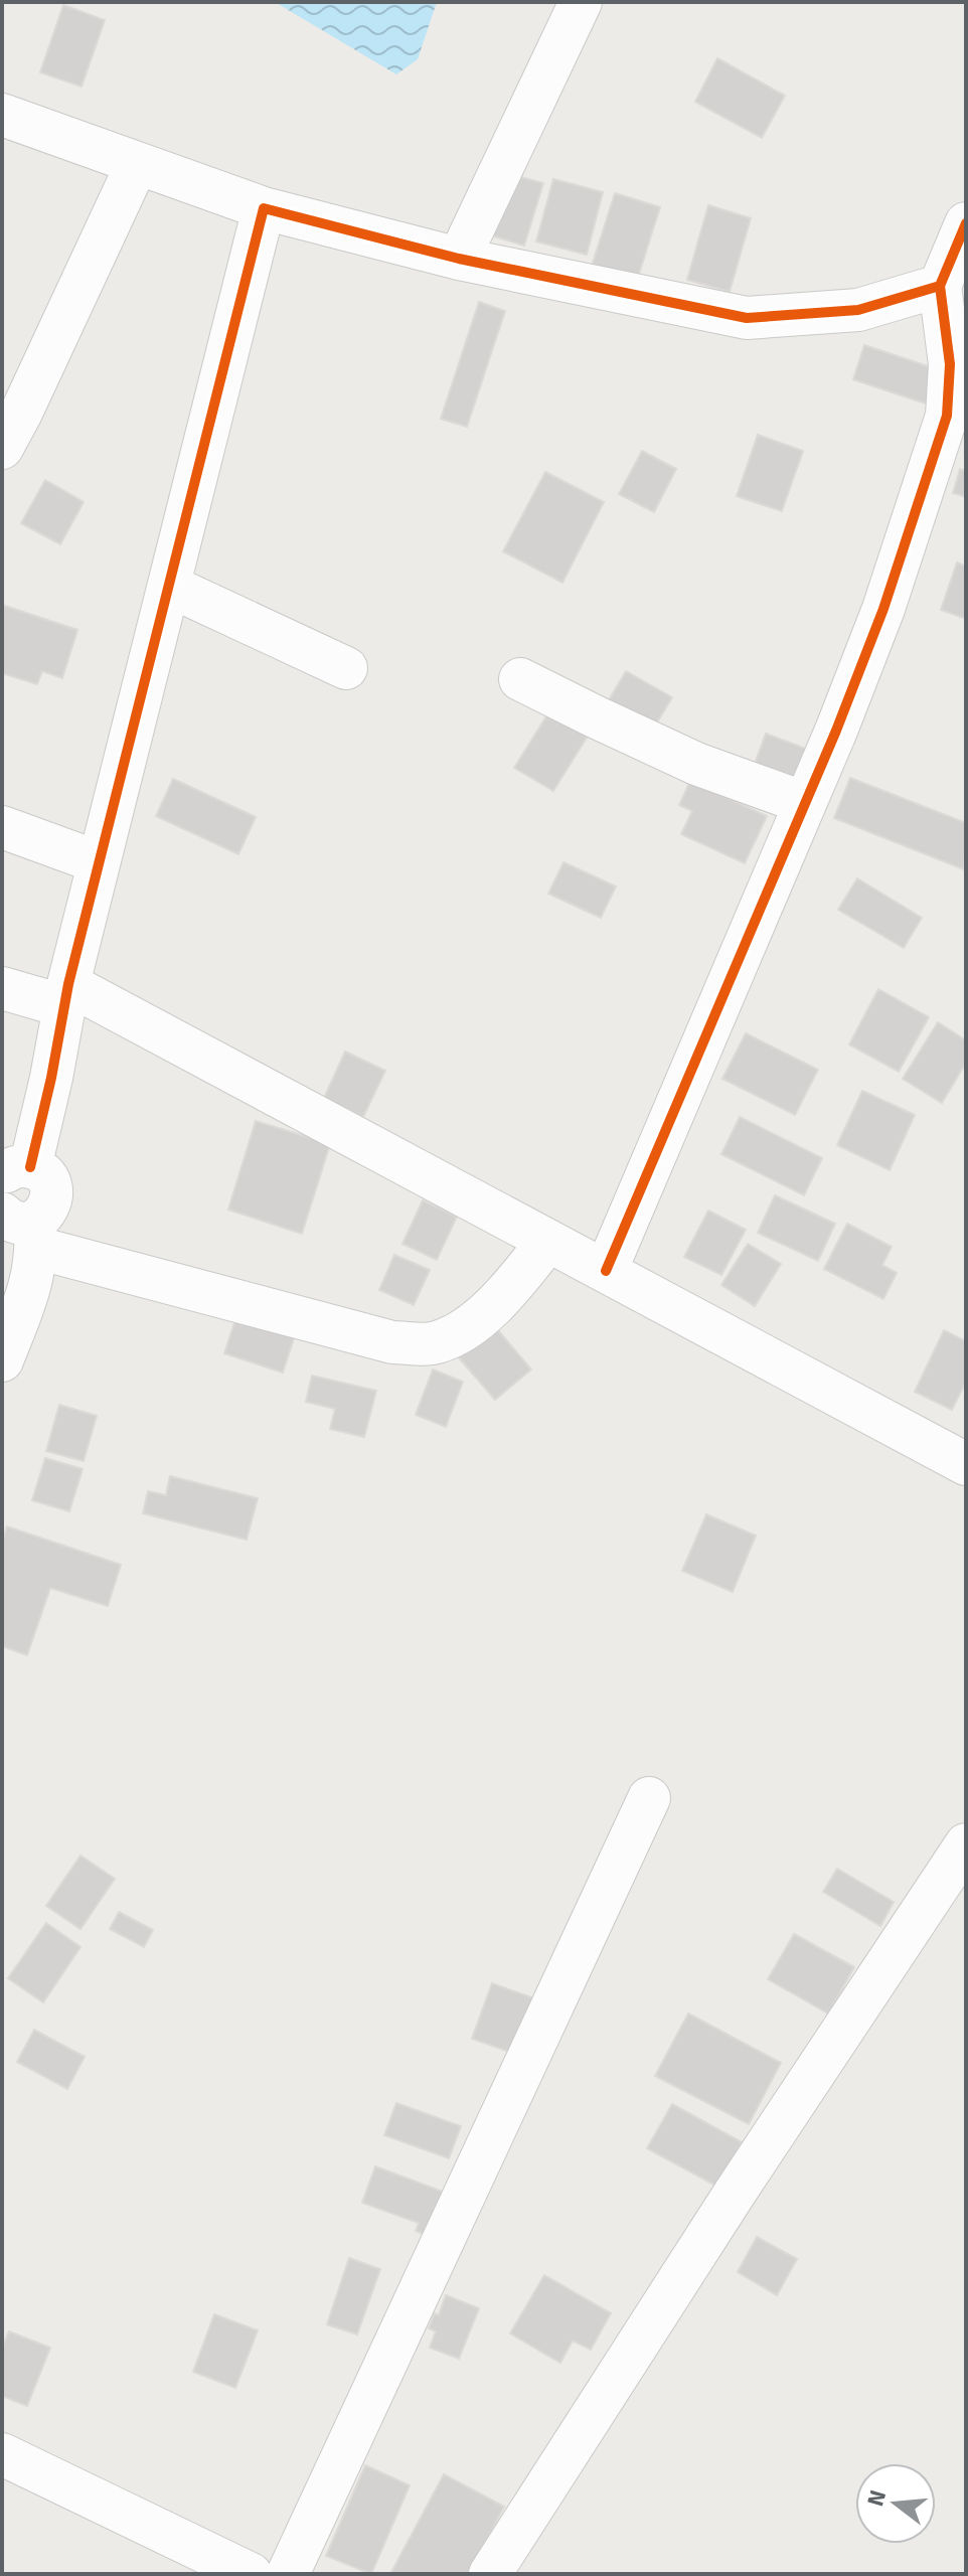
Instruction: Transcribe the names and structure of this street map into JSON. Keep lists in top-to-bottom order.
{
  "north": "left"
}
